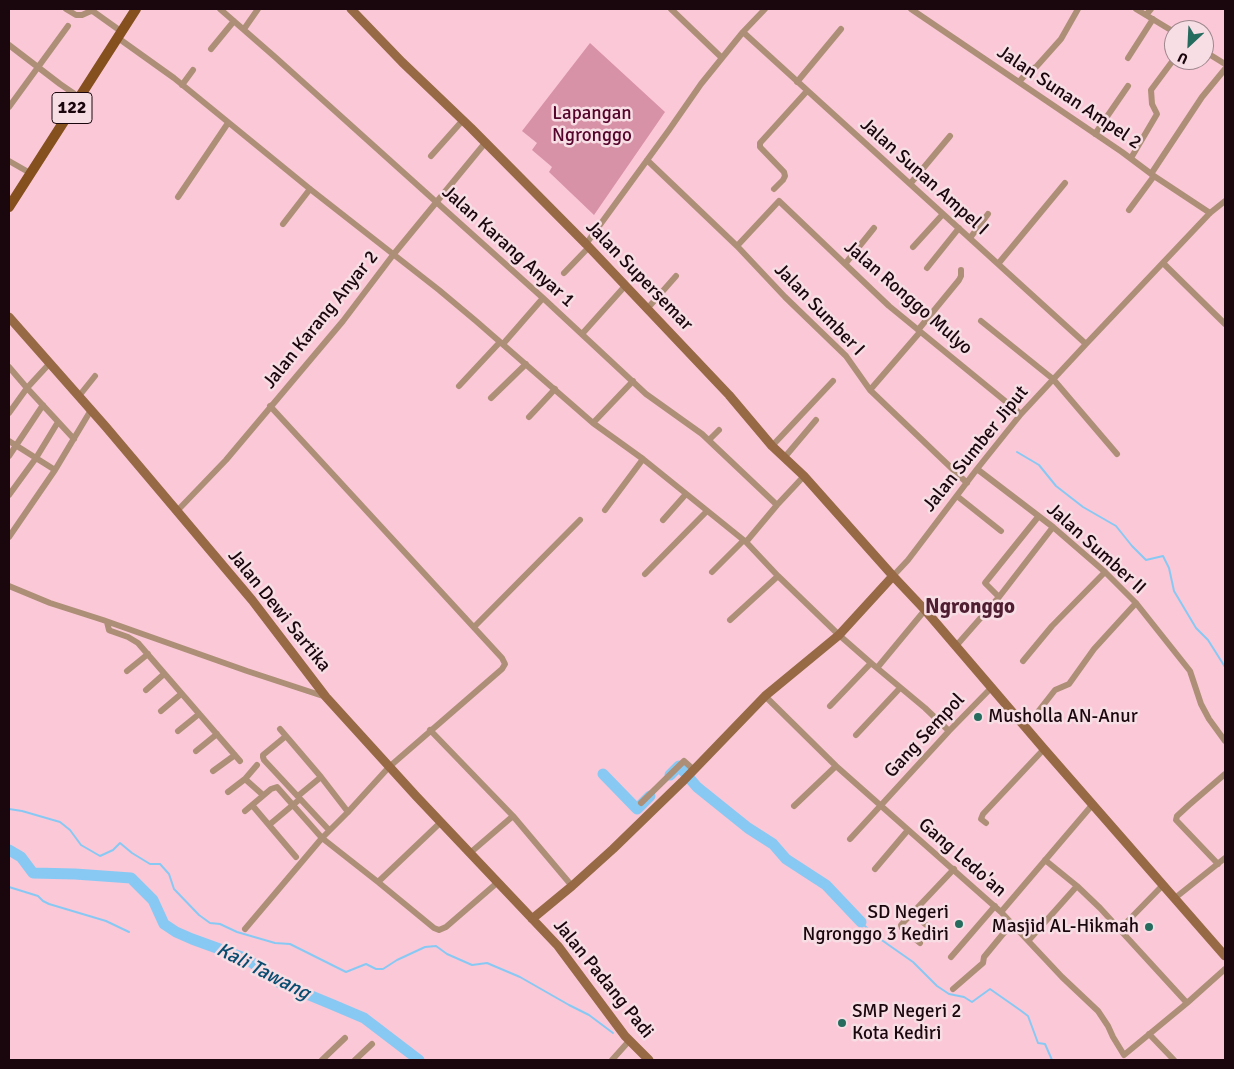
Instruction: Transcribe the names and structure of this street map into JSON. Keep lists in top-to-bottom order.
{
  "streets": {
    "main road": [
      "122",
      "Jalan Supersemar",
      "Jalan Dewi Sartika",
      "Jalan Padang Padi"
    ],
    "street": [
      "Jalan Sunan Ampel 2",
      "Jalan Sunan Ampel I",
      "Jalan Karang Anyar 1",
      "Jalan Ronggo Mulyo",
      "Jalan Sumber I",
      "Jalan Karang Anyar 2",
      "Jalan Sumber Jiput",
      "Jalan Sumber II",
      "Gang Sempol",
      "Gang Ledo'an"
    ]
  },
  "crossings": [
    ["Jalan Sunan Ampel 2", "Jalan Sumber Jiput"],
    ["Jalan Sunan Ampel I", "Jalan Sumber Jiput"],
    ["Jalan Karang Anyar 1", "Jalan Karang Anyar 2"],
    ["Jalan Supersemar", "Jalan Karang Anyar 2"],
    ["Jalan Supersemar", "Jalan Sumber Jiput"],
    ["Jalan Supersemar", "Gang Sempol"],
    ["Jalan Ronggo Mulyo", "Jalan Sumber I"],
    ["Jalan Ronggo Mulyo", "Jalan Sumber Jiput"],
    ["Jalan Sumber I", "Jalan Sumber Jiput"],
    ["Jalan Karang Anyar 2", "Jalan Dewi Sartika"],
    ["Jalan Sumber Jiput", "Jalan Sumber II"],
    ["Jalan Dewi Sartika", "Jalan Padang Padi"],
    ["Gang Sempol", "Gang Ledo'an"]
  ],
  "districts": ["Ngronggo"],
  "water": ["Kali Tawang"],
  "parks": ["Lapangan Ngronggo"],
  "places": [
    "Musholla AN-Anur",
    "SD Negeri Ngronggo 3 Kediri",
    "Masjid AL-Hikmah",
    "SMP Negeri 2 Kota Kediri"
  ],
  "north": "bottom left"
}
